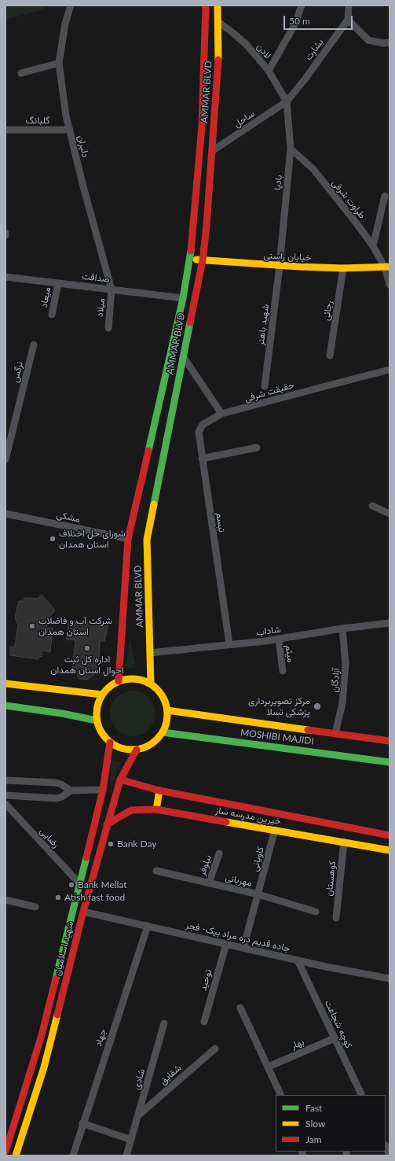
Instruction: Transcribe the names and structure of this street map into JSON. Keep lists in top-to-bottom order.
{
  "streets": {
    "main road": [
      "AMMAR BLVD",
      "خیابان راستی",
      "MOSHIBI MAJIDI",
      "خیرین مدرسه ساز",
      "شهید اسلامیان"
    ],
    "street": [
      "بشارت",
      "لادن",
      "ساحل",
      "گلبانگ",
      "دلیران",
      "بادپا",
      "طراوت شرقی",
      "صداقت",
      "میعاد",
      "میلاد",
      "رجائی",
      "شهید باهنر",
      "نرگس",
      "حقیقت شرفی",
      "مشکی",
      "تبسم",
      "شاداب",
      "میثم",
      "آزادگان",
      "رضایی",
      "کاویانی",
      "نیلوفر",
      "کوهستان",
      "مهربانی",
      "جاده قدیم دره مراد بیک- فجر",
      "توحید",
      "کوچه شجاعت",
      "جهاد",
      "بهار",
      "شقایق",
      "شادی"
    ]
  },
  "crossings": [
    ["بشارت", "لادن"],
    ["بشارت", "ساحل"],
    ["بشارت", "بادپا"],
    ["لادن", "AMMAR BLVD"],
    ["لادن", "ساحل"],
    ["لادن", "بادپا"],
    ["AMMAR BLVD", "ساحل"],
    ["AMMAR BLVD", "خیابان راستی"],
    ["AMMAR BLVD", "صداقت"],
    ["AMMAR BLVD", "مشکی"],
    ["AMMAR BLVD", "شاداب"],
    ["AMMAR BLVD", "MOSHIBI MAJIDI"],
    ["AMMAR BLVD", "شهید اسلامیان"],
    ["ساحل", "بادپا"],
    ["گلبانگ", "دلیران"],
    ["دلیران", "صداقت"],
    ["دلیران", "میلاد"],
    ["بادپا", "طراوت شرقی"],
    ["بادپا", "خیابان راستی"],
    ["بادپا", "شهید باهنر"],
    ["طراوت شرقی", "خیابان راستی"],
    ["خیابان راستی", "رجائی"],
    ["خیابان راستی", "شهید باهنر"],
    ["صداقت", "میعاد"],
    ["صداقت", "میلاد"],
    ["حقیقت شرفی", "تبسم"],
    ["تبسم", "شاداب"],
    ["شاداب", "میثم"],
    ["شاداب", "آزادگان"],
    ["MOSHIBI MAJIDI", "شهید اسلامیان"],
    ["خیرین مدرسه ساز", "کاویانی"],
    ["خیرین مدرسه ساز", "کوهستان"],
    ["خیرین مدرسه ساز", "شهید اسلامیان"],
    ["رضایی", "شهید اسلامیان"],
    ["کاویانی", "مهربانی"],
    ["کاویانی", "جاده قدیم دره مراد بیک- فجر"],
    ["نیلوفر", "مهربانی"],
    ["جاده قدیم دره مراد بیک- فجر", "شهید اسلامیان"],
    ["جاده قدیم دره مراد بیک- فجر", "توحید"],
    ["جاده قدیم دره مراد بیک- فجر", "کوچه شجاعت"],
    ["جاده قدیم دره مراد بیک- فجر", "جهاد"],
    ["کوچه شجاعت", "بهار"],
    ["شقایق", "شادی"]
  ],
  "places": [
    "شوراى حل اختلاف استان همدان",
    "شرکت آب و فاضلاب استان همدان",
    "اداره کل ثبت احوال استان همدان",
    "مرکز تصویربرداری پزشکی تسلا",
    "Bank Day",
    "Bank Mellat",
    "Atish fast food"
  ],
  "legend": ["Fast", "Slow", "Jam"],
  "scale_bar": "50 m"
}
